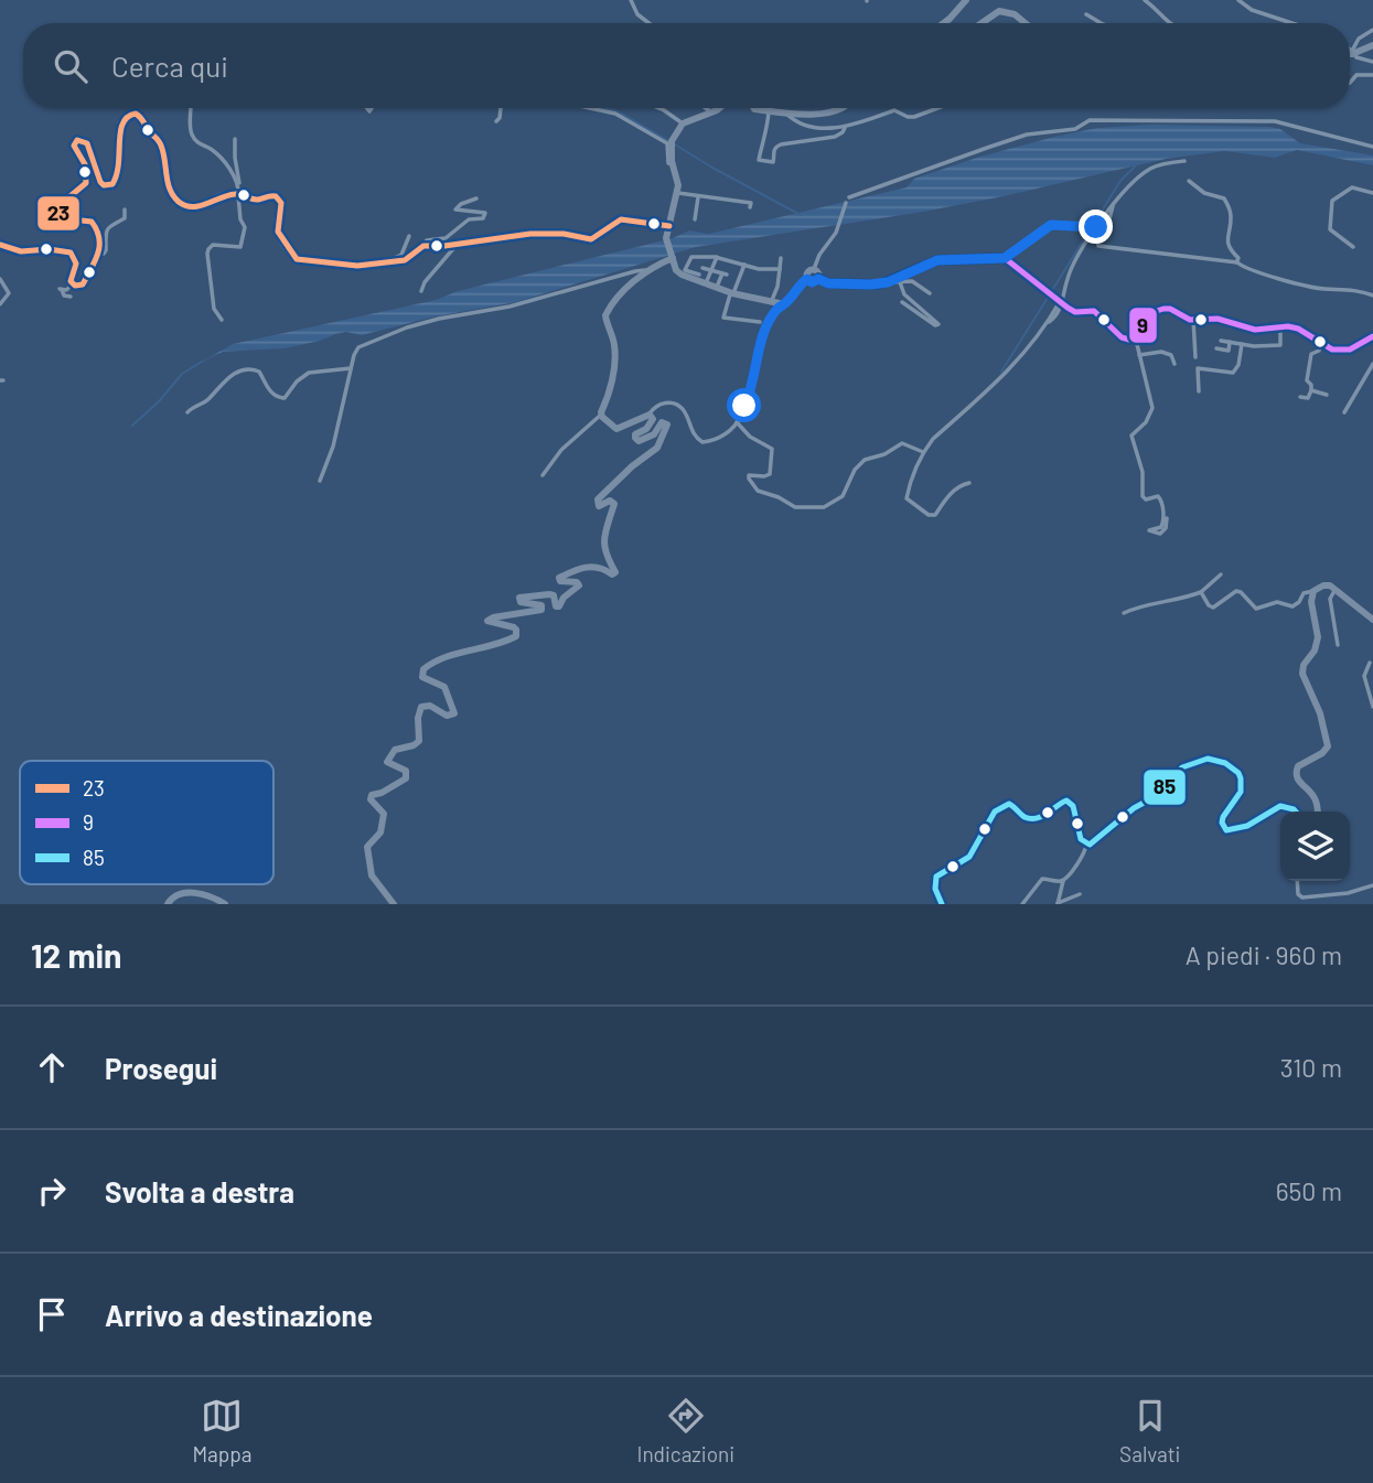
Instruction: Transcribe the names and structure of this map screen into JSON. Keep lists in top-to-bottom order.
{
  "lines": ["transit line 23", "transit line 9", "transit line 85"],
  "legend": ["23", "9", "85"],
  "page": {
    "search": "Cerca qui",
    "heading": ["12 min", "A piedi · 960 m"],
    "list": [
      ["Prosegui", "310 m"],
      ["Svolta a destra", "650 m"],
      "Arrivo a destinazione"
    ],
    "nav": ["Mappa", "Indicazioni", "Salvati"]
  }
}
